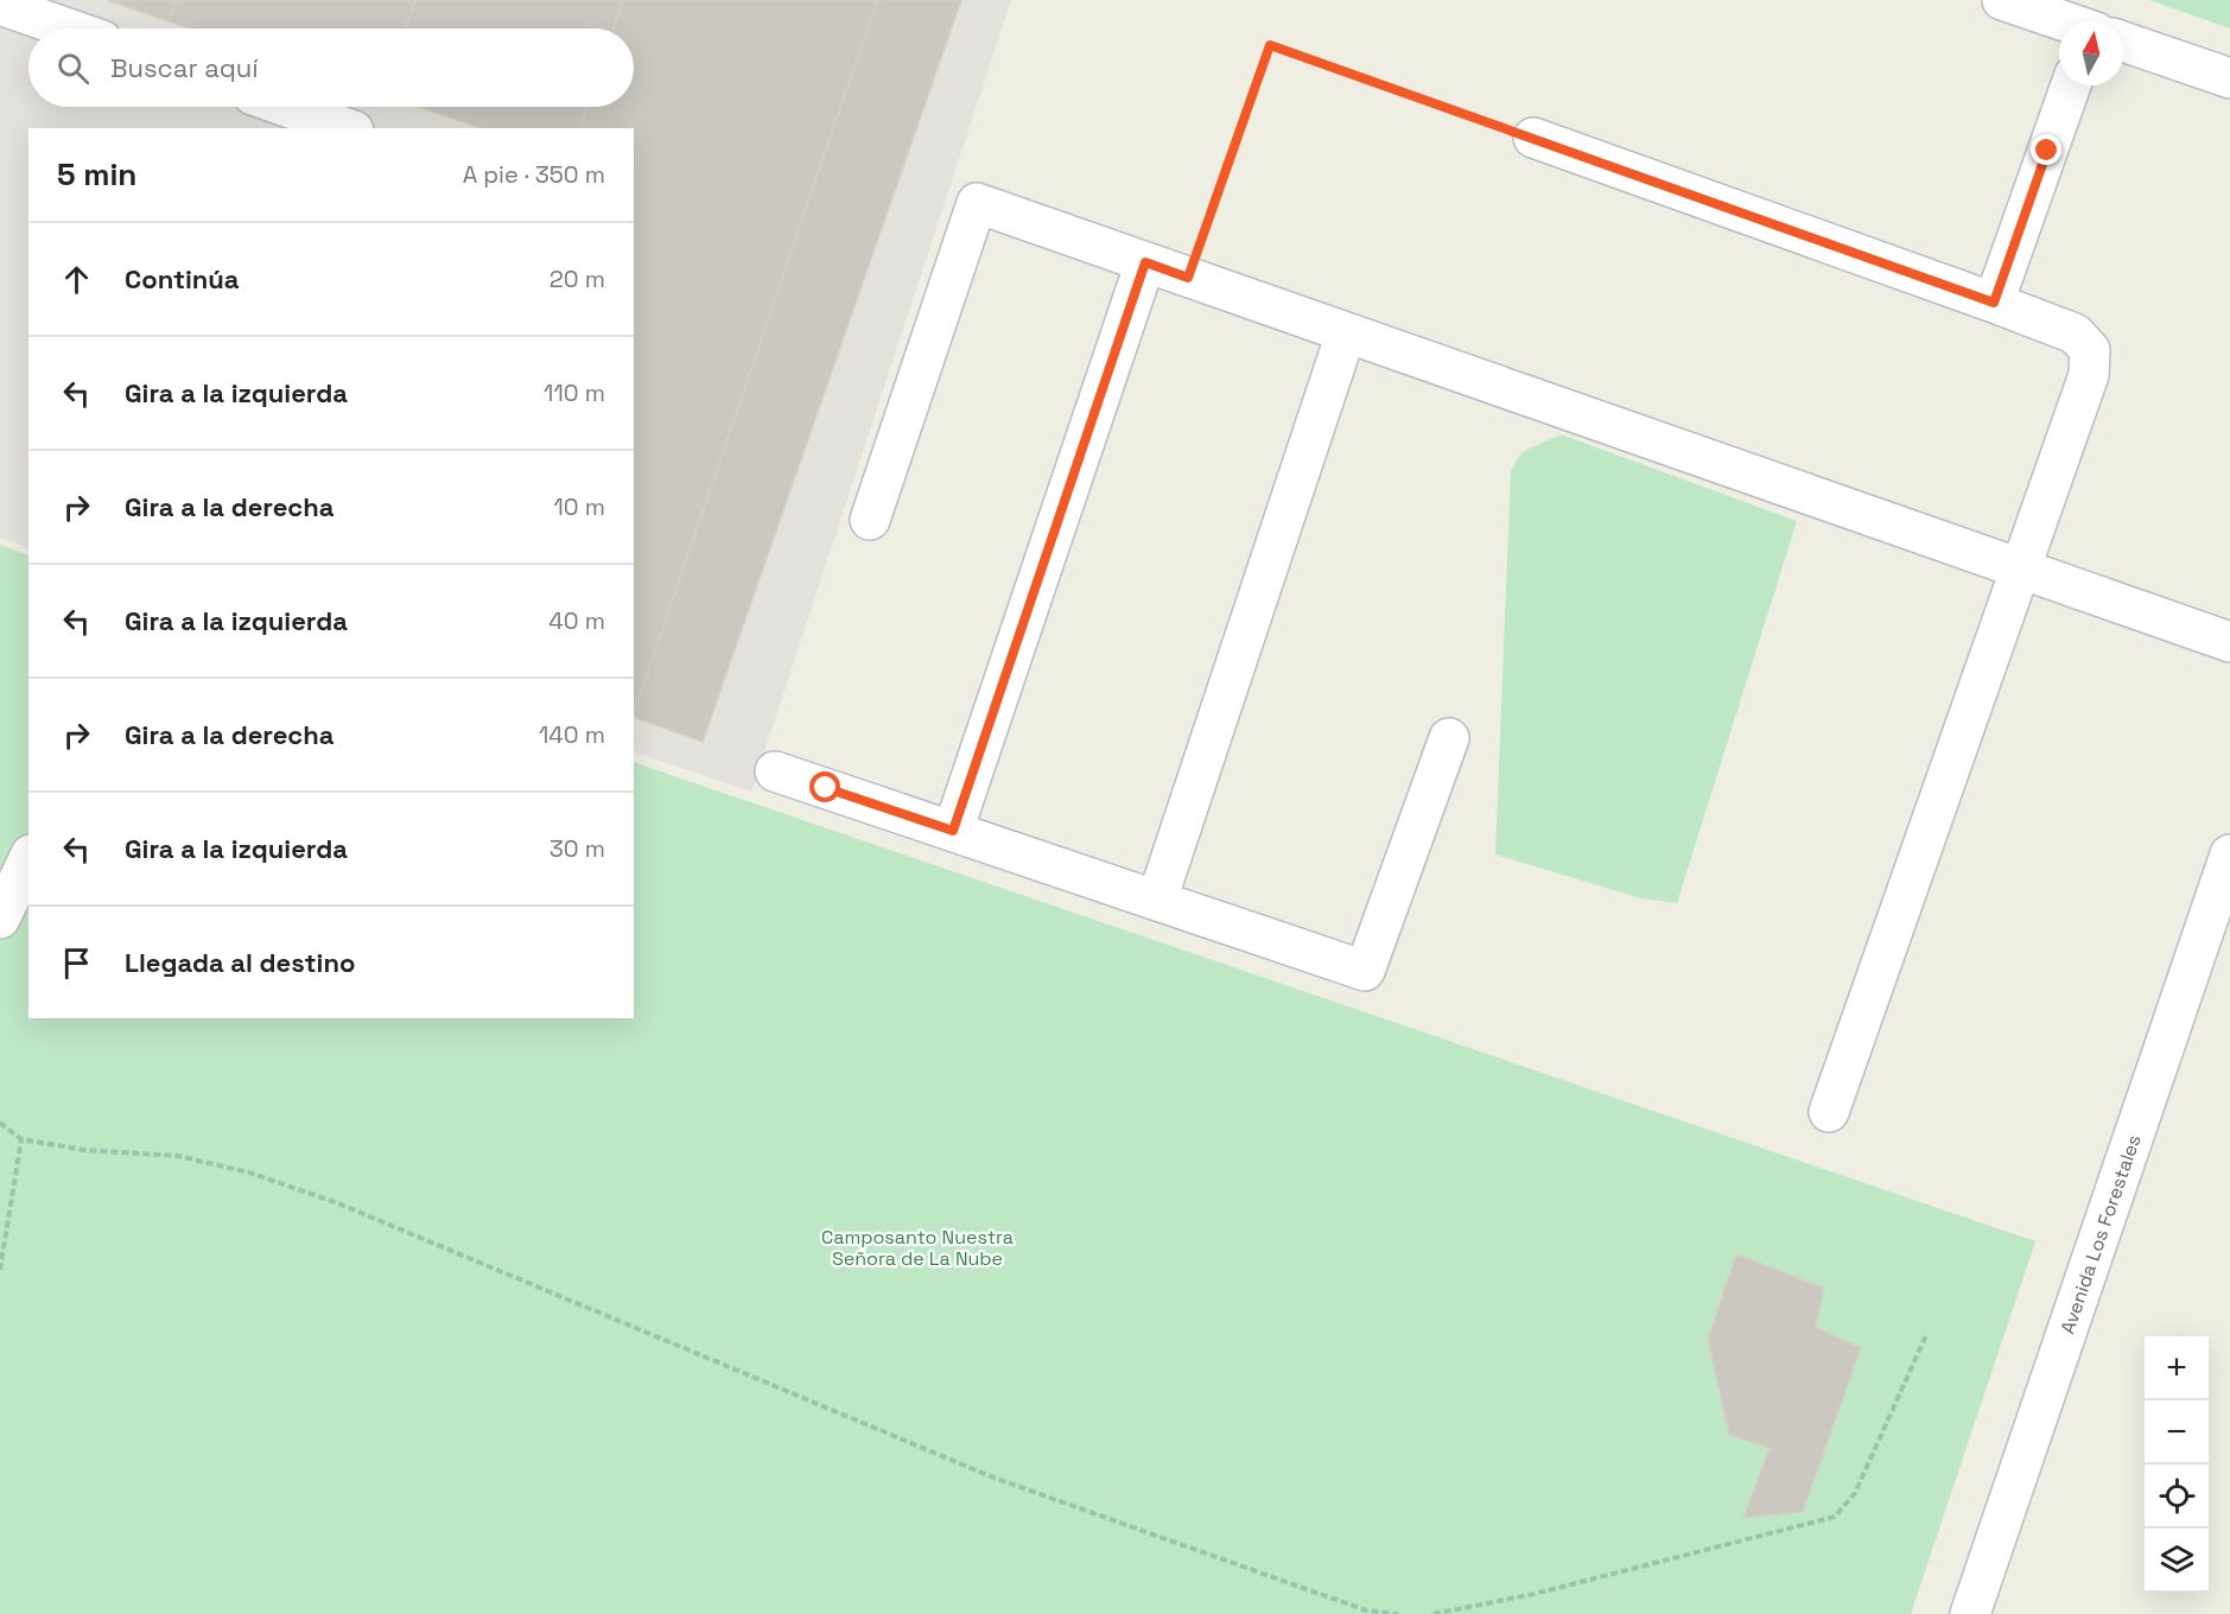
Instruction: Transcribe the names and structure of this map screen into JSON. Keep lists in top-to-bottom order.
{
  "streets": {
    "street": ["Avenida Los Forestales"]
  },
  "parks": ["Camposanto Nuestra Señora de La Nube"],
  "north": "top",
  "page": {
    "search": "Buscar aquí",
    "heading": ["5 min", "A pie · 350 m"],
    "list": [
      ["Continúa", "20 m"],
      ["Gira a la izquierda", "110 m"],
      ["Gira a la derecha", "10 m"],
      ["Gira a la izquierda", "40 m"],
      ["Gira a la derecha", "140 m"],
      ["Gira a la izquierda", "30 m"],
      "Llegada al destino"
    ],
    "map_buttons": ["+", "−"]
  }
}
